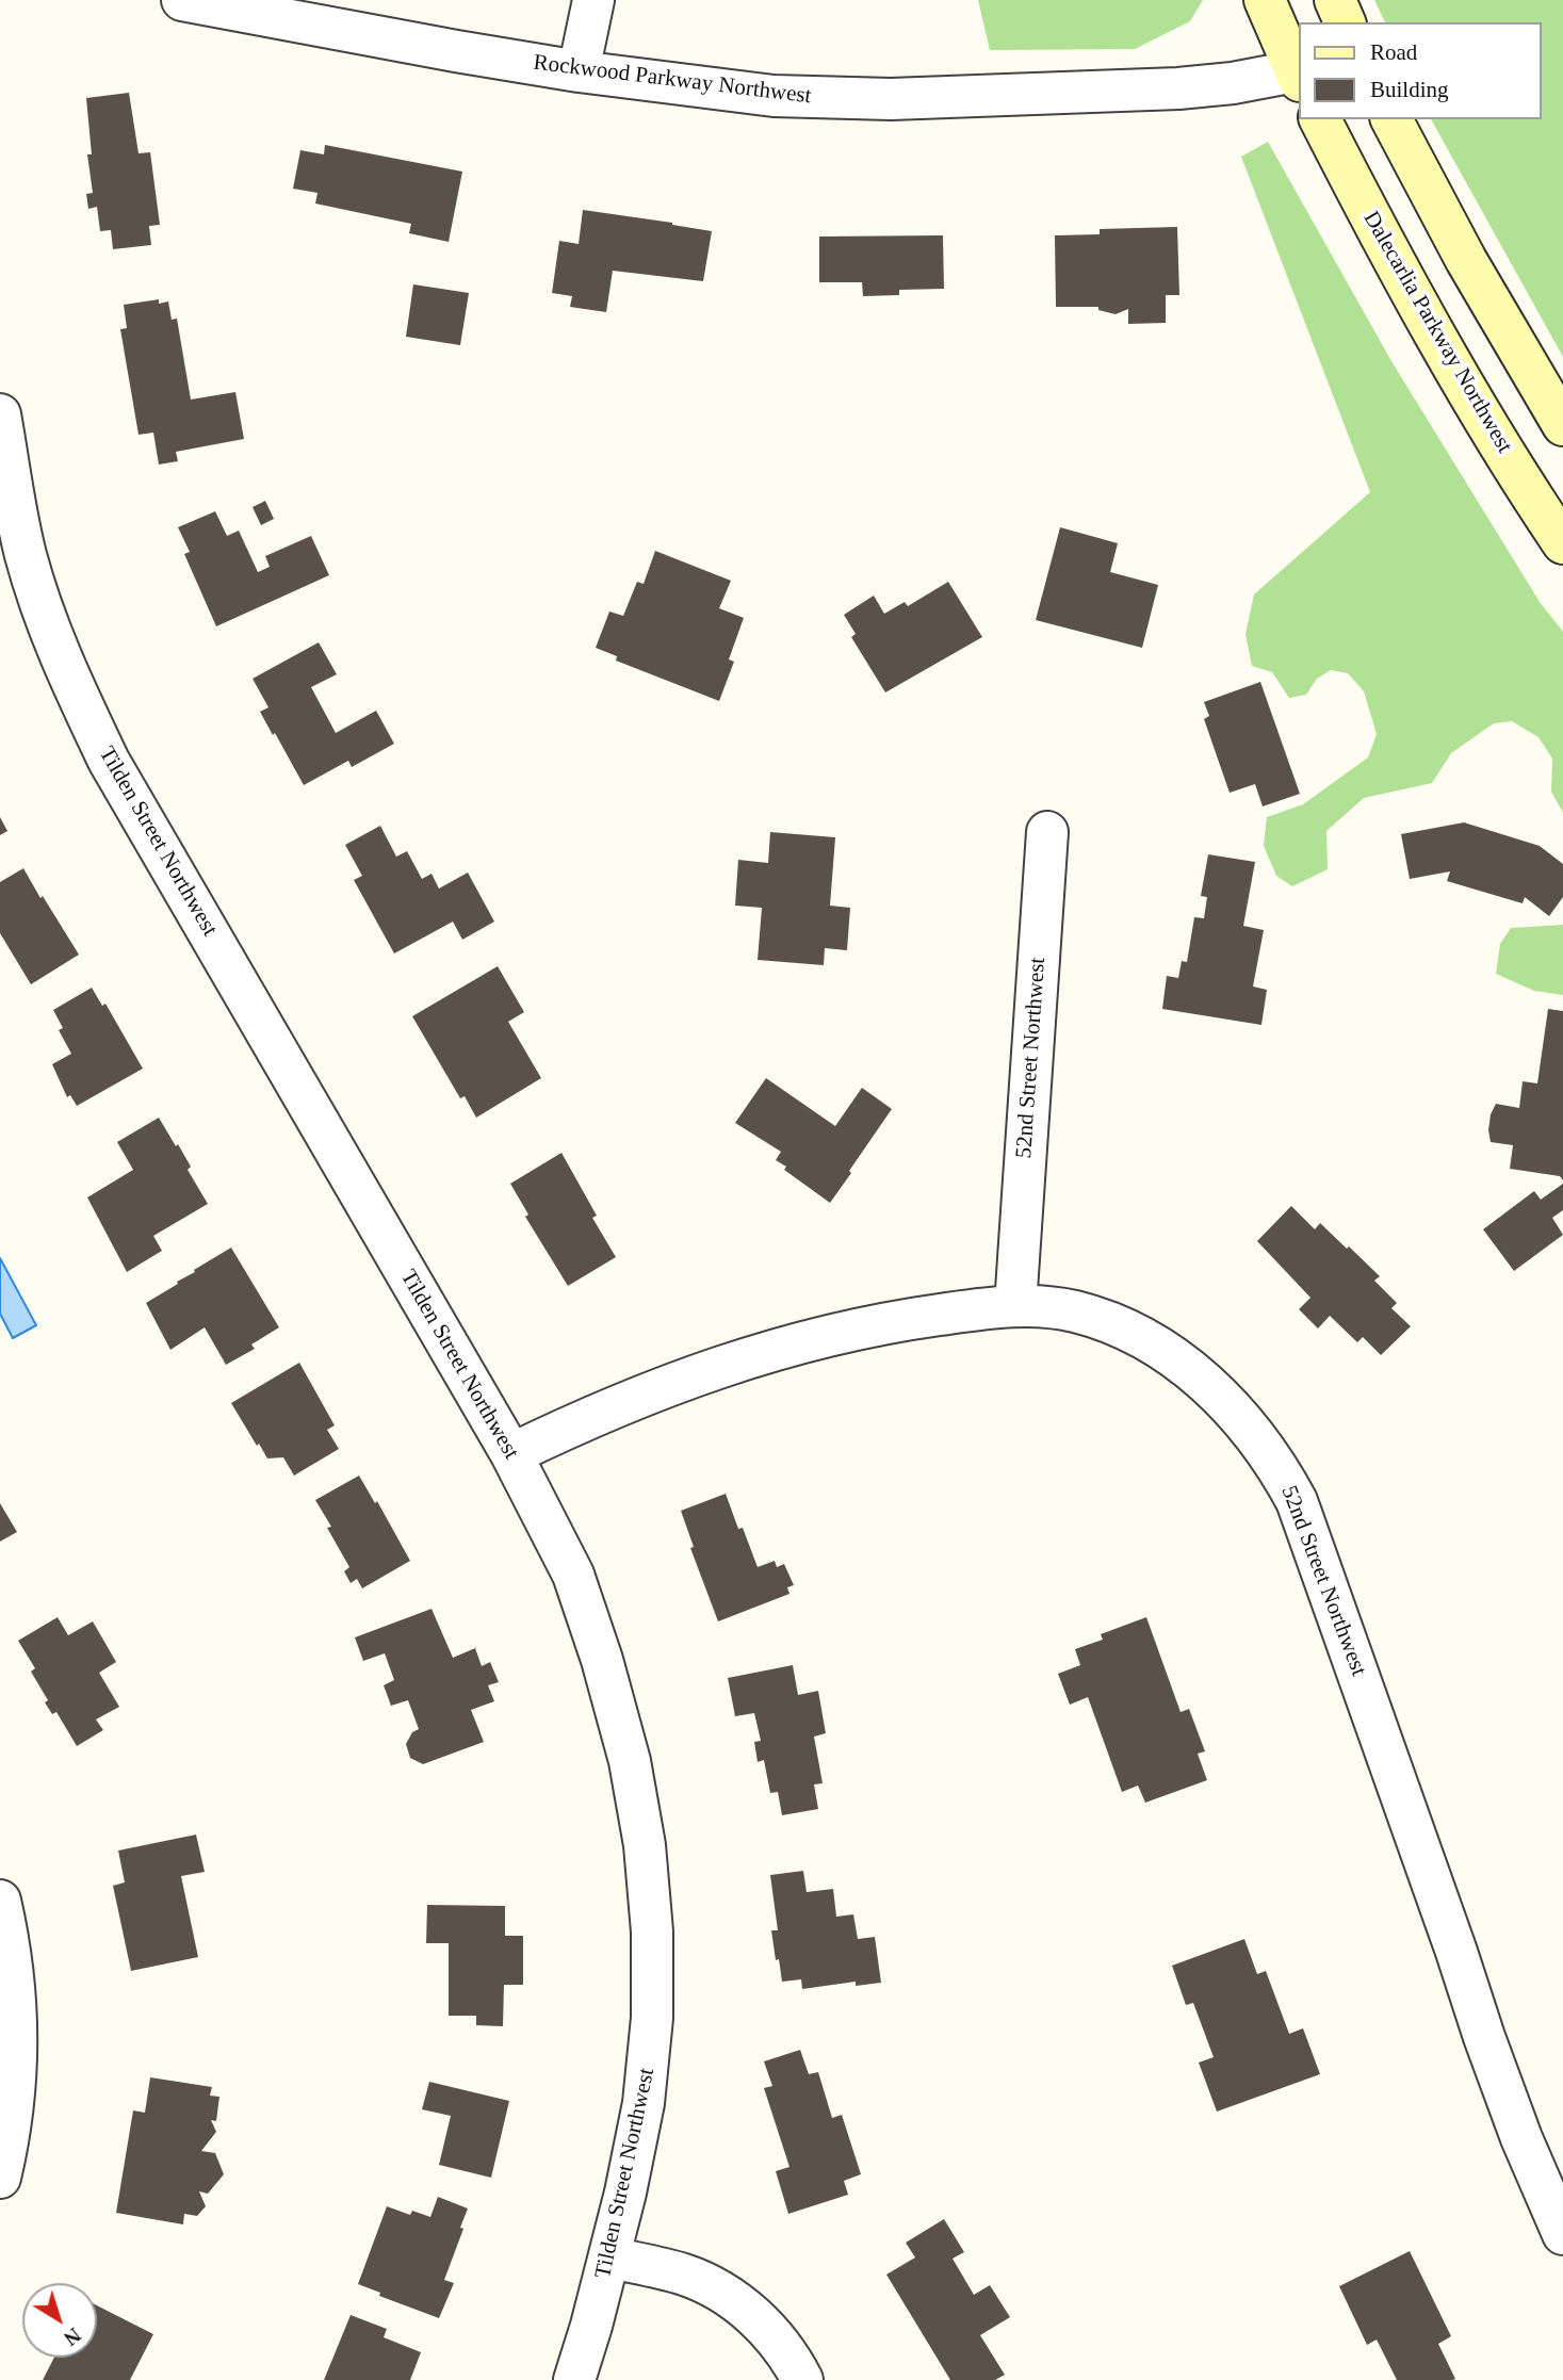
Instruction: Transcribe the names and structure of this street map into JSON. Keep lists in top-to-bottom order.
{
  "streets": {
    "main road": ["Dalecarlia Parkway Northwest"],
    "street": ["Rockwood Parkway Northwest", "Tilden Street Northwest", "52nd Street Northwest"]
  },
  "legend": ["Road", "Building"],
  "north": "bottom right"
}
